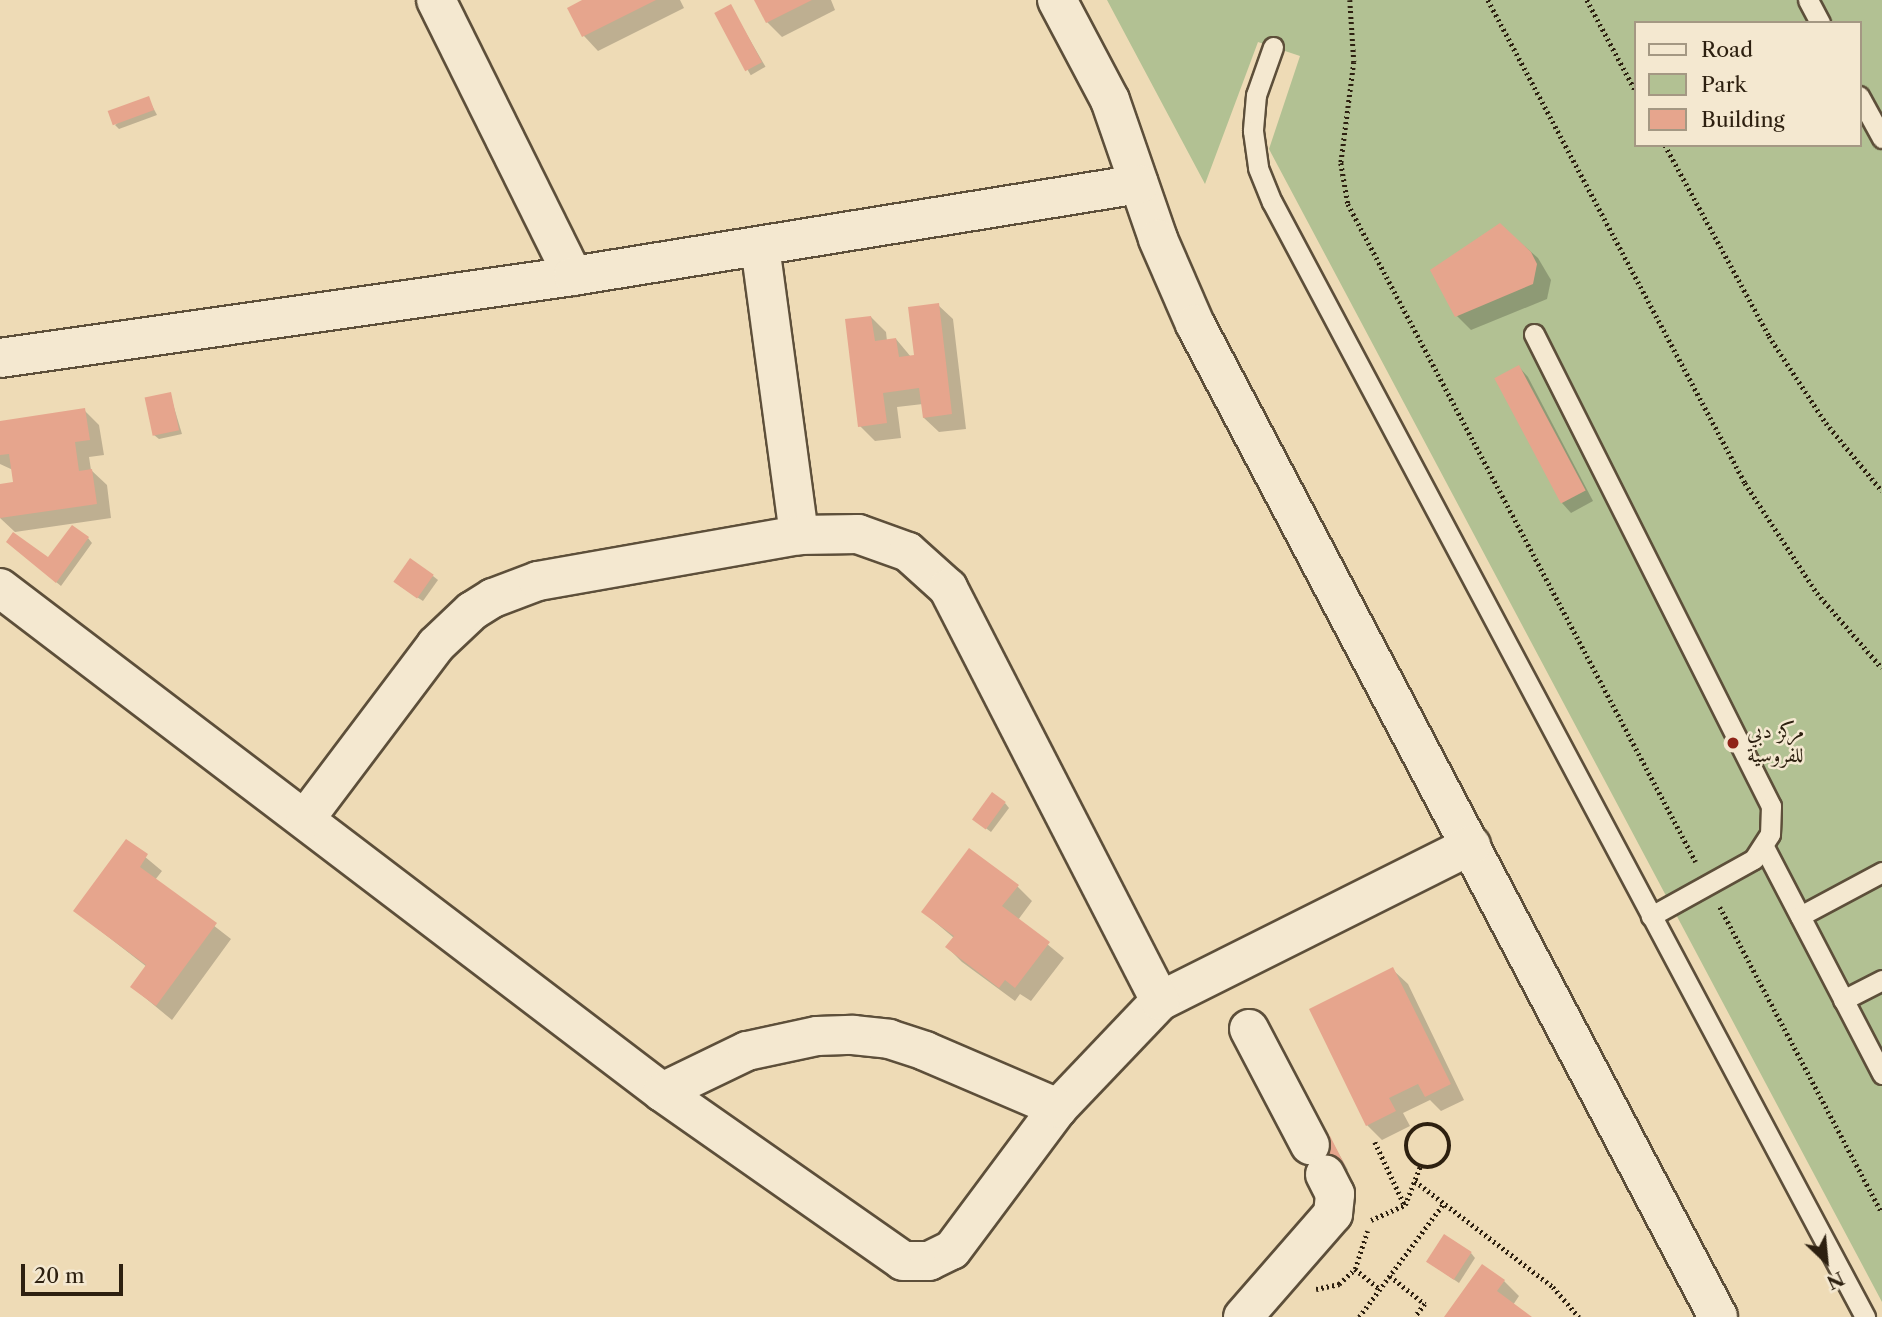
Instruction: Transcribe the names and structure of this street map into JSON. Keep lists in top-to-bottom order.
{
  "places": ["مركز دبي للفروسية"],
  "legend": ["Road", "Park", "Building"],
  "scale_bar": "20 m",
  "north": "bottom right"
}
